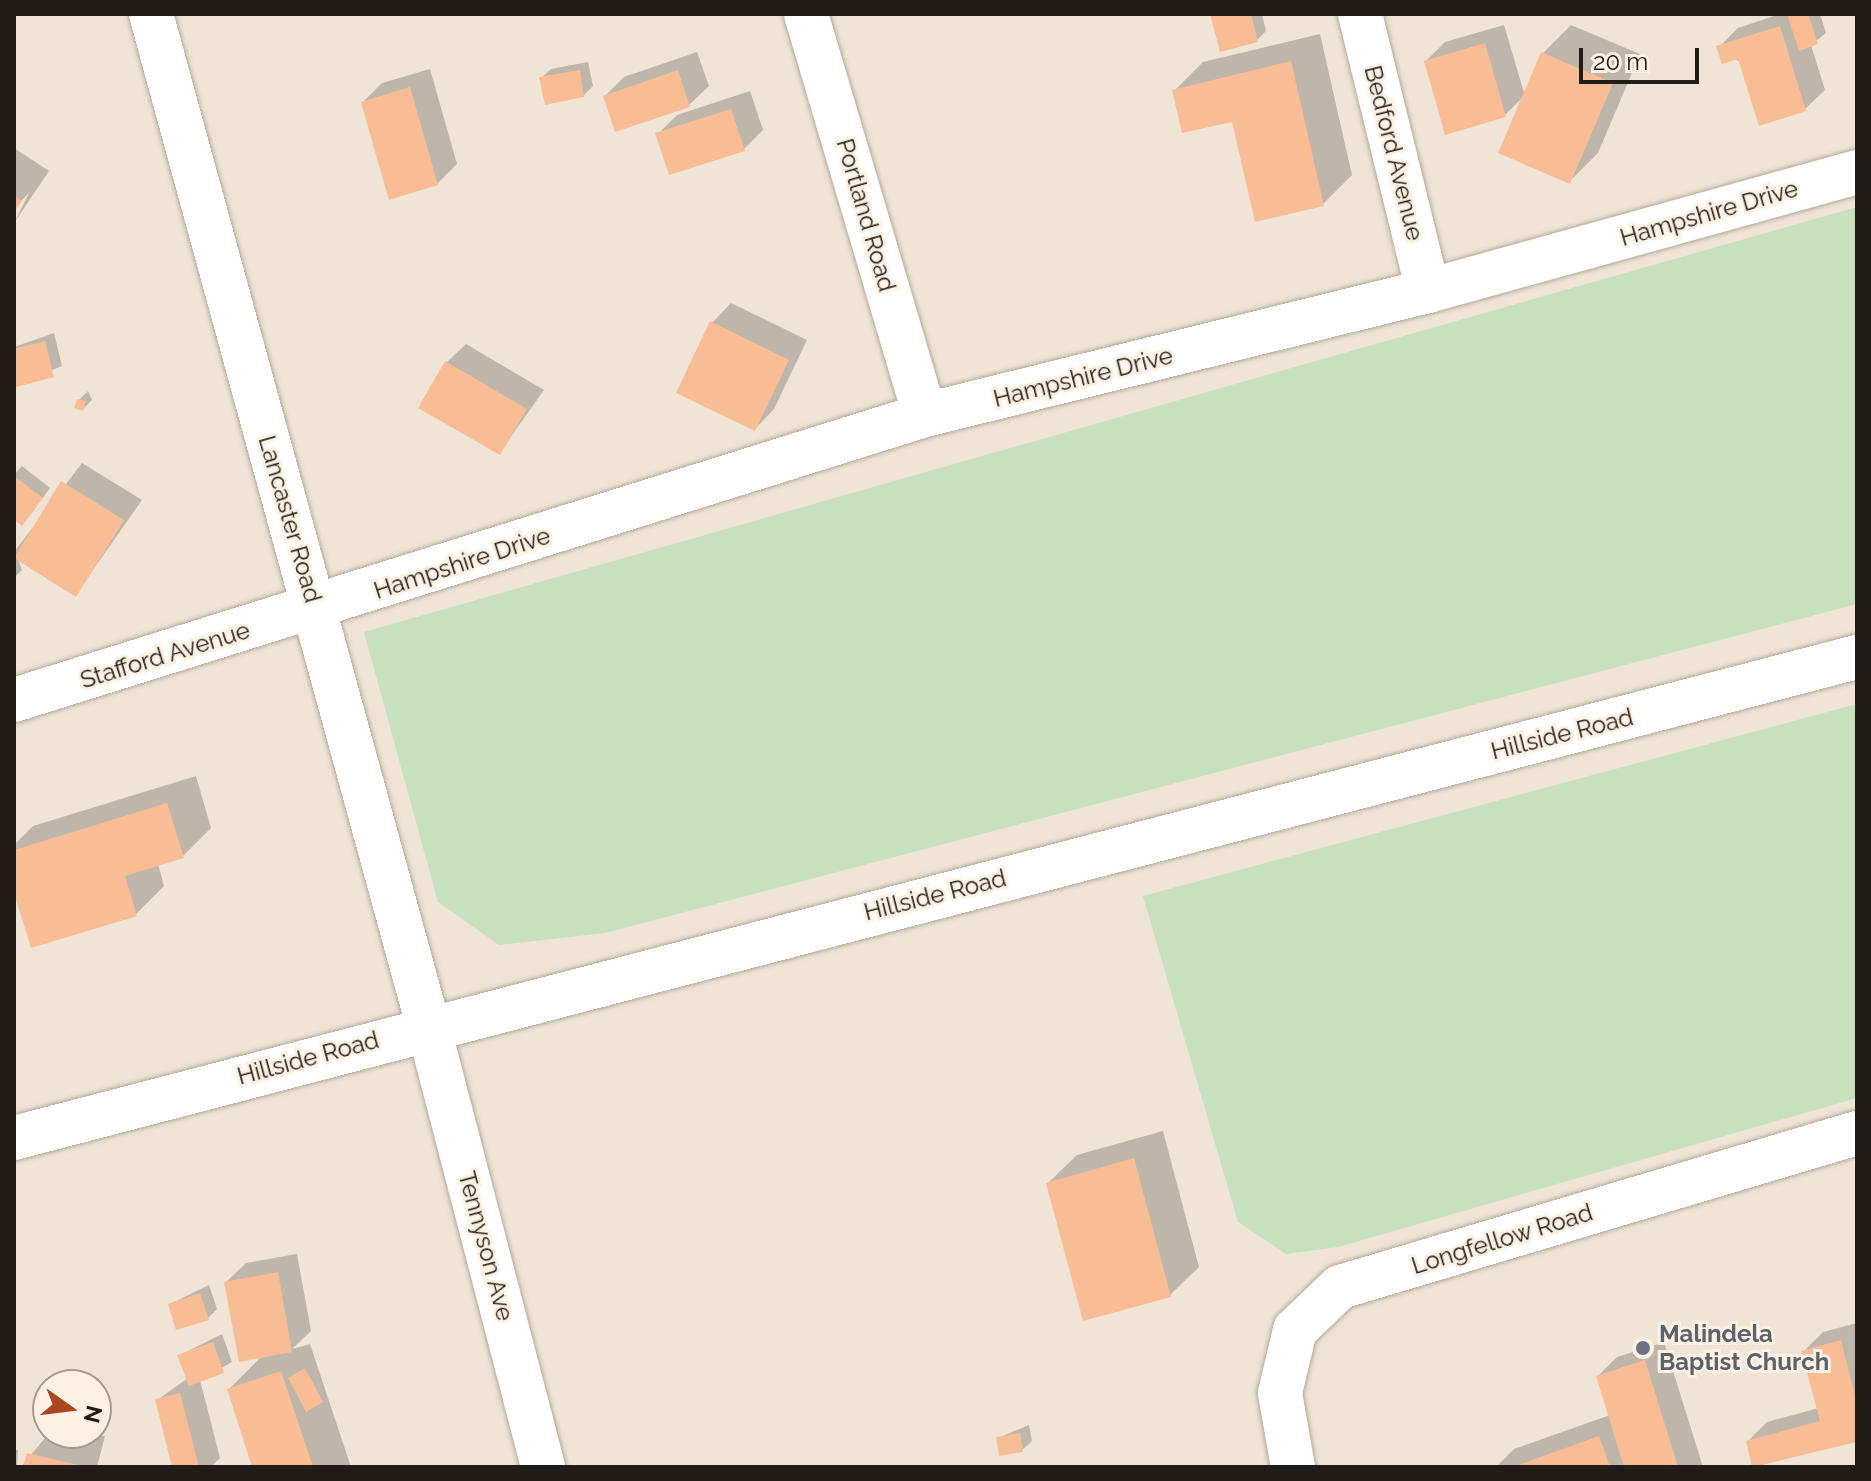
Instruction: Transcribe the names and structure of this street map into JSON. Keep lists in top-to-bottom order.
{
  "streets": {
    "street": [
      "Bedford Avenue",
      "Hampshire Drive",
      "Portland Road",
      "Lancaster Road",
      "Stafford Avenue",
      "Hillside Road",
      "Longfellow Road",
      "Tennyson Ave"
    ]
  },
  "crossings": [
    ["Bedford Avenue", "Hampshire Drive"],
    ["Hampshire Drive", "Portland Road"],
    ["Hampshire Drive", "Lancaster Road"],
    ["Hampshire Drive", "Stafford Avenue"],
    ["Lancaster Road", "Stafford Avenue"],
    ["Lancaster Road", "Hillside Road"],
    ["Lancaster Road", "Tennyson Ave"],
    ["Hillside Road", "Tennyson Ave"]
  ],
  "places": ["Malindela Baptist Church"],
  "scale_bar": "20 m",
  "north": "right"
}
